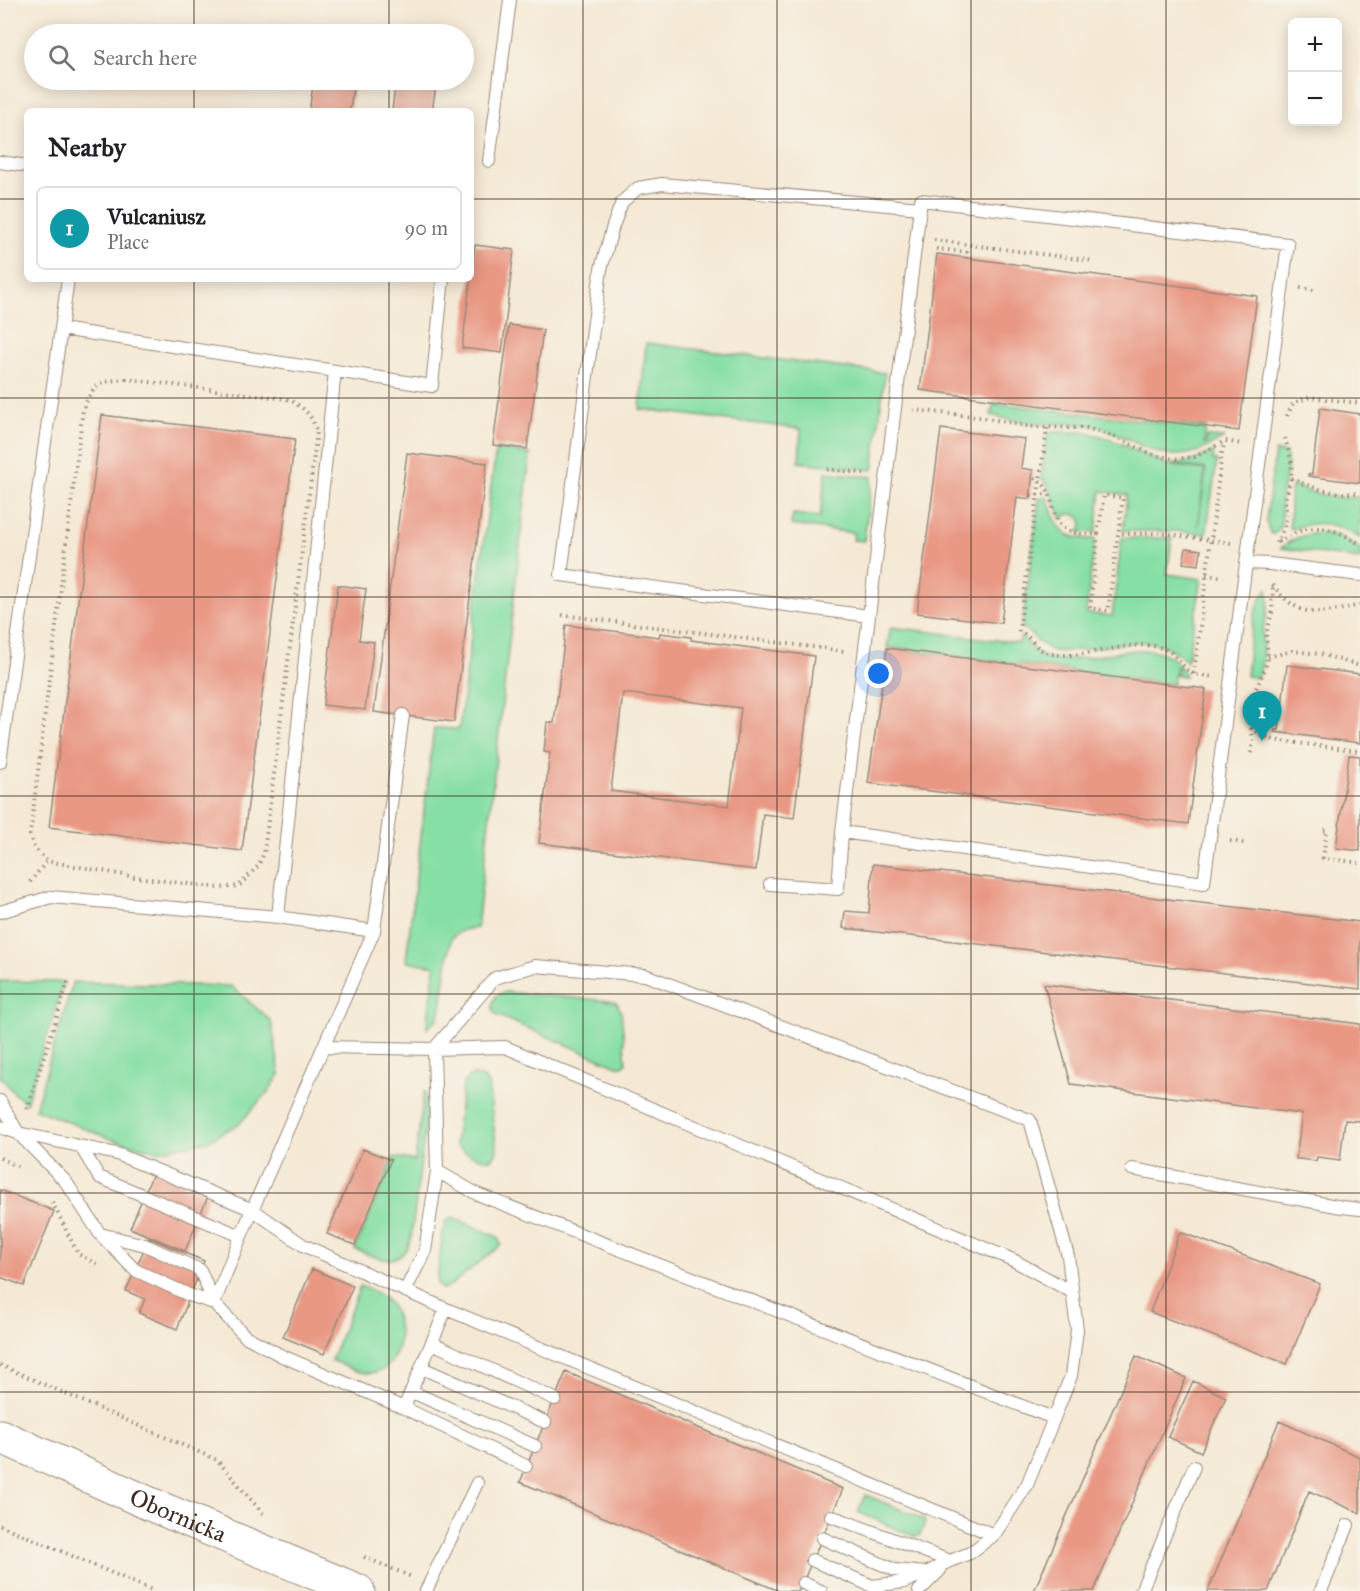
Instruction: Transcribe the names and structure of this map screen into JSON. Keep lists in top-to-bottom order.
{
  "streets": {
    "main road": ["Obornicka"]
  },
  "page": {
    "map_buttons": ["+", "−"],
    "search": "Search here",
    "heading": "Nearby",
    "list": [
      {
        "mark": "1",
        "name": "Vulcaniusz",
        "note": "Place",
        "value": "90 m"
      }
    ],
    "pins": "1"
  }
}
